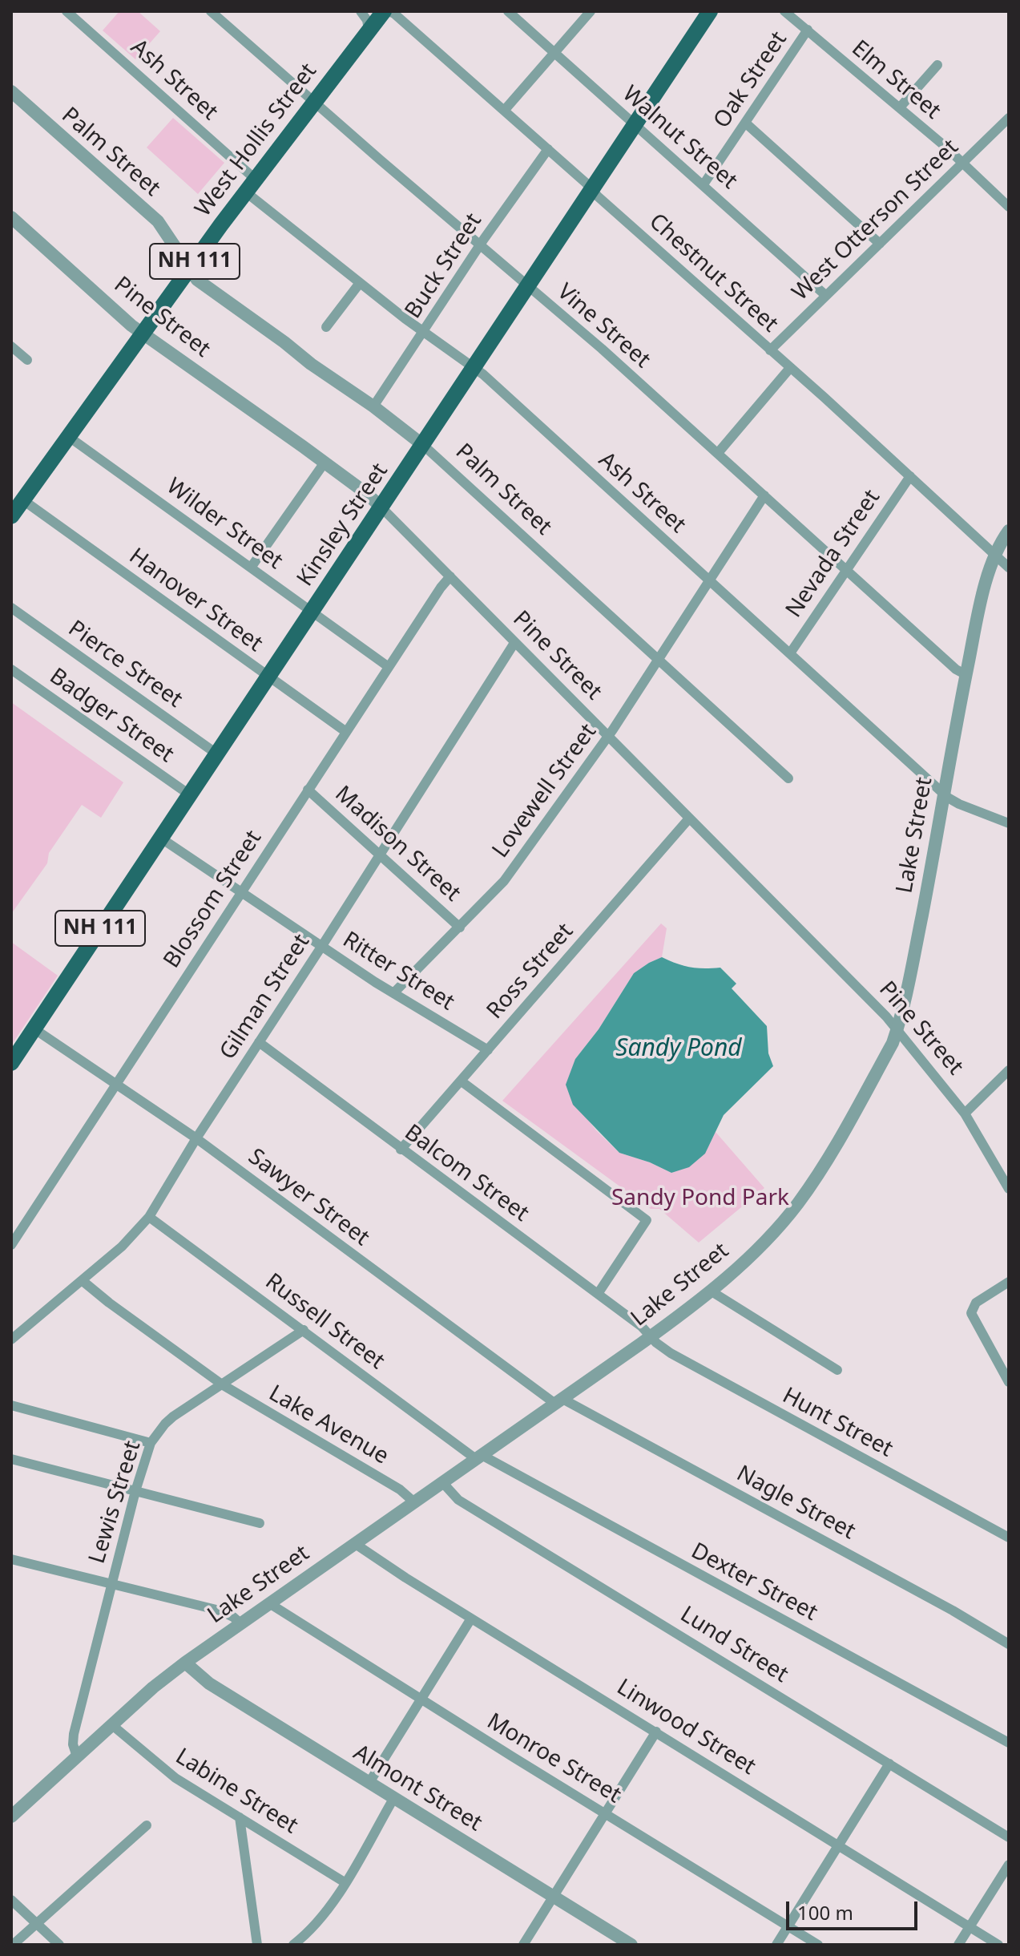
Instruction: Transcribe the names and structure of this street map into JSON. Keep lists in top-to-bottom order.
{
  "streets": {
    "main road": ["West Hollis Street", "NH 111", "Kinsley Street"],
    "street": [
      "Ash Street",
      "Oak Street",
      "Elm Street",
      "Walnut Street",
      "Palm Street",
      "West Otterson Street",
      "Buck Street",
      "Chestnut Street",
      "Pine Street",
      "Vine Street",
      "Wilder Street",
      "Nevada Street",
      "Hanover Street",
      "Pierce Street",
      "Badger Street",
      "Lovewell Street",
      "Lake Street",
      "Madison Street",
      "Blossom Street",
      "Ritter Street",
      "Ross Street",
      "Gilman Street",
      "Balcom Street",
      "Sawyer Street",
      "Russell Street",
      "Hunt Street",
      "Lake Avenue",
      "Lewis Street",
      "Nagle Street",
      "Dexter Street",
      "Lund Street",
      "Linwood Street",
      "Monroe Street",
      "Almont Street",
      "Labine Street"
    ]
  },
  "crossings": [
    ["Ash Street", "West Hollis Street"],
    ["Ash Street", "Buck Street"],
    ["Ash Street", "Kinsley Street"],
    ["Ash Street", "Nevada Street"],
    ["Ash Street", "Lovewell Street"],
    ["Ash Street", "Lake Street"],
    ["Oak Street", "Elm Street"],
    ["Oak Street", "Walnut Street"],
    ["Elm Street", "West Otterson Street"],
    ["Walnut Street", "West Otterson Street"],
    ["Walnut Street", "Kinsley Street"],
    ["West Hollis Street", "Palm Street"],
    ["West Hollis Street", "Pine Street"],
    ["West Hollis Street", "Vine Street"],
    ["West Hollis Street", "Wilder Street"],
    ["West Hollis Street", "Hanover Street"],
    ["Palm Street", "Buck Street"],
    ["Palm Street", "Kinsley Street"],
    ["Palm Street", "Lovewell Street"],
    ["West Otterson Street", "Chestnut Street"],
    ["Buck Street", "Chestnut Street"],
    ["Buck Street", "Vine Street"],
    ["Chestnut Street", "Kinsley Street"],
    ["Chestnut Street", "Nevada Street"],
    ["Chestnut Street", "Lake Street"],
    ["Pine Street", "Kinsley Street"],
    ["Pine Street", "Lovewell Street"],
    ["Pine Street", "Lake Street"],
    ["Pine Street", "Blossom Street"],
    ["Pine Street", "Ross Street"],
    ["Pine Street", "Gilman Street"],
    ["Vine Street", "Kinsley Street"],
    ["Vine Street", "Nevada Street"],
    ["Vine Street", "Lovewell Street"],
    ["Vine Street", "Lake Street"],
    ["Wilder Street", "Kinsley Street"],
    ["Wilder Street", "Blossom Street"],
    ["Kinsley Street", "Hanover Street"],
    ["Kinsley Street", "Pierce Street"],
    ["Kinsley Street", "Badger Street"],
    ["Kinsley Street", "Ritter Street"],
    ["Kinsley Street", "Sawyer Street"],
    ["Hanover Street", "Blossom Street"],
    ["Lovewell Street", "Madison Street"],
    ["Lovewell Street", "Ritter Street"],
    ["Lake Street", "Balcom Street"],
    ["Lake Street", "Sawyer Street"],
    ["Lake Street", "Russell Street"],
    ["Lake Street", "Hunt Street"],
    ["Lake Street", "Lake Avenue"],
    ["Lake Street", "Lewis Street"],
    ["Lake Street", "Nagle Street"],
    ["Lake Street", "Dexter Street"],
    ["Lake Street", "Lund Street"],
    ["Lake Street", "Linwood Street"],
    ["Lake Street", "Monroe Street"],
    ["Lake Street", "Almont Street"],
    ["Lake Street", "Labine Street"],
    ["Madison Street", "Blossom Street"],
    ["Madison Street", "Gilman Street"],
    ["Blossom Street", "Ritter Street"],
    ["Blossom Street", "Sawyer Street"],
    ["Ritter Street", "Ross Street"],
    ["Ritter Street", "Gilman Street"],
    ["Ross Street", "Balcom Street"],
    ["Gilman Street", "Balcom Street"],
    ["Gilman Street", "Sawyer Street"],
    ["Gilman Street", "Russell Street"],
    ["Gilman Street", "Lake Avenue"],
    ["Balcom Street", "Hunt Street"],
    ["Sawyer Street", "Nagle Street"],
    ["Russell Street", "Lewis Street"],
    ["Russell Street", "Dexter Street"],
    ["Lake Avenue", "Lewis Street"]
  ],
  "water": ["Sandy Pond"],
  "parks": ["Sandy Pond Park"],
  "scale_bar": "100 m"
}
